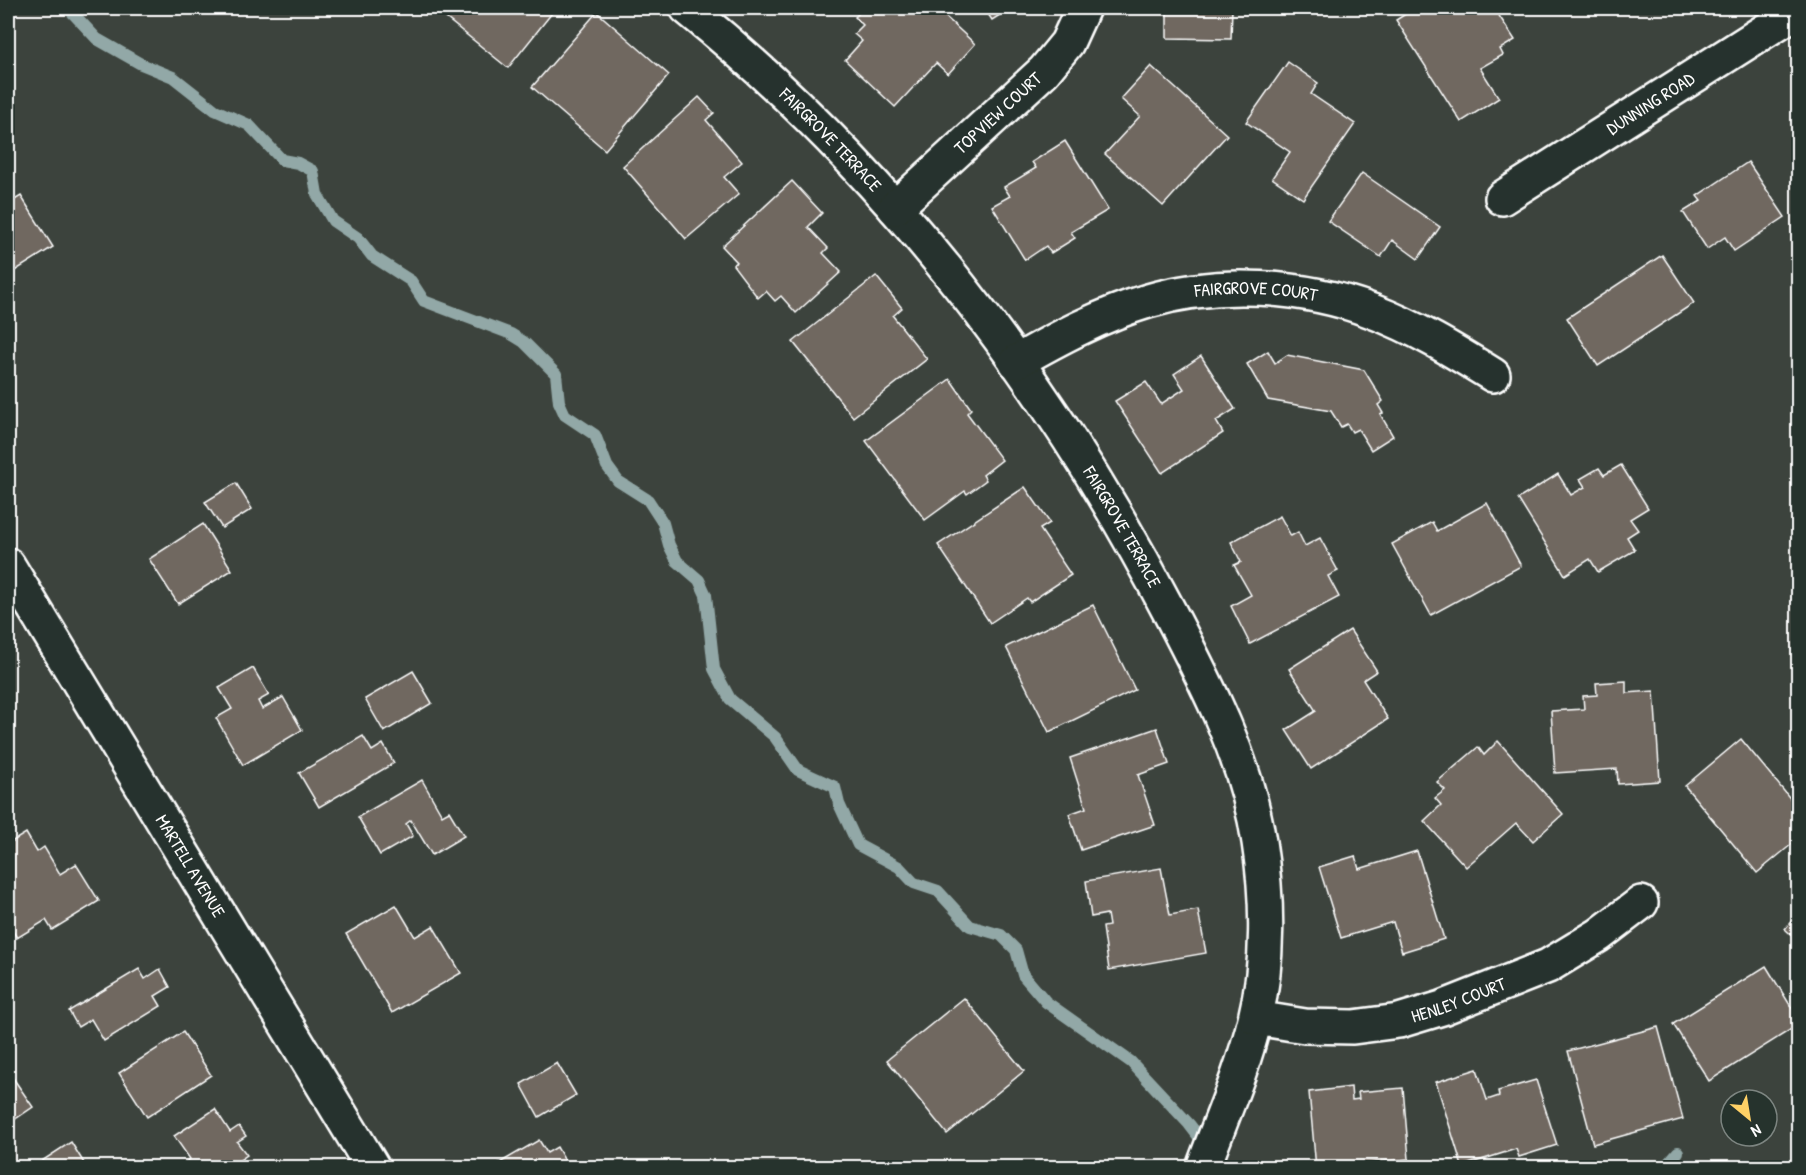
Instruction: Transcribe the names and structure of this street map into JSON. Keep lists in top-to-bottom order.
{
  "streets": {
    "street": [
      "DUNNING ROAD",
      "TOPVIEW COURT",
      "FAIRGROVE TERRACE",
      "FAIRGROVE COURT",
      "MARTELL AVENUE",
      "HENLEY COURT"
    ]
  },
  "crossings": [
    ["TOPVIEW COURT", "FAIRGROVE TERRACE"],
    ["FAIRGROVE TERRACE", "FAIRGROVE COURT"],
    ["FAIRGROVE TERRACE", "HENLEY COURT"]
  ],
  "north": "bottom right"
}
